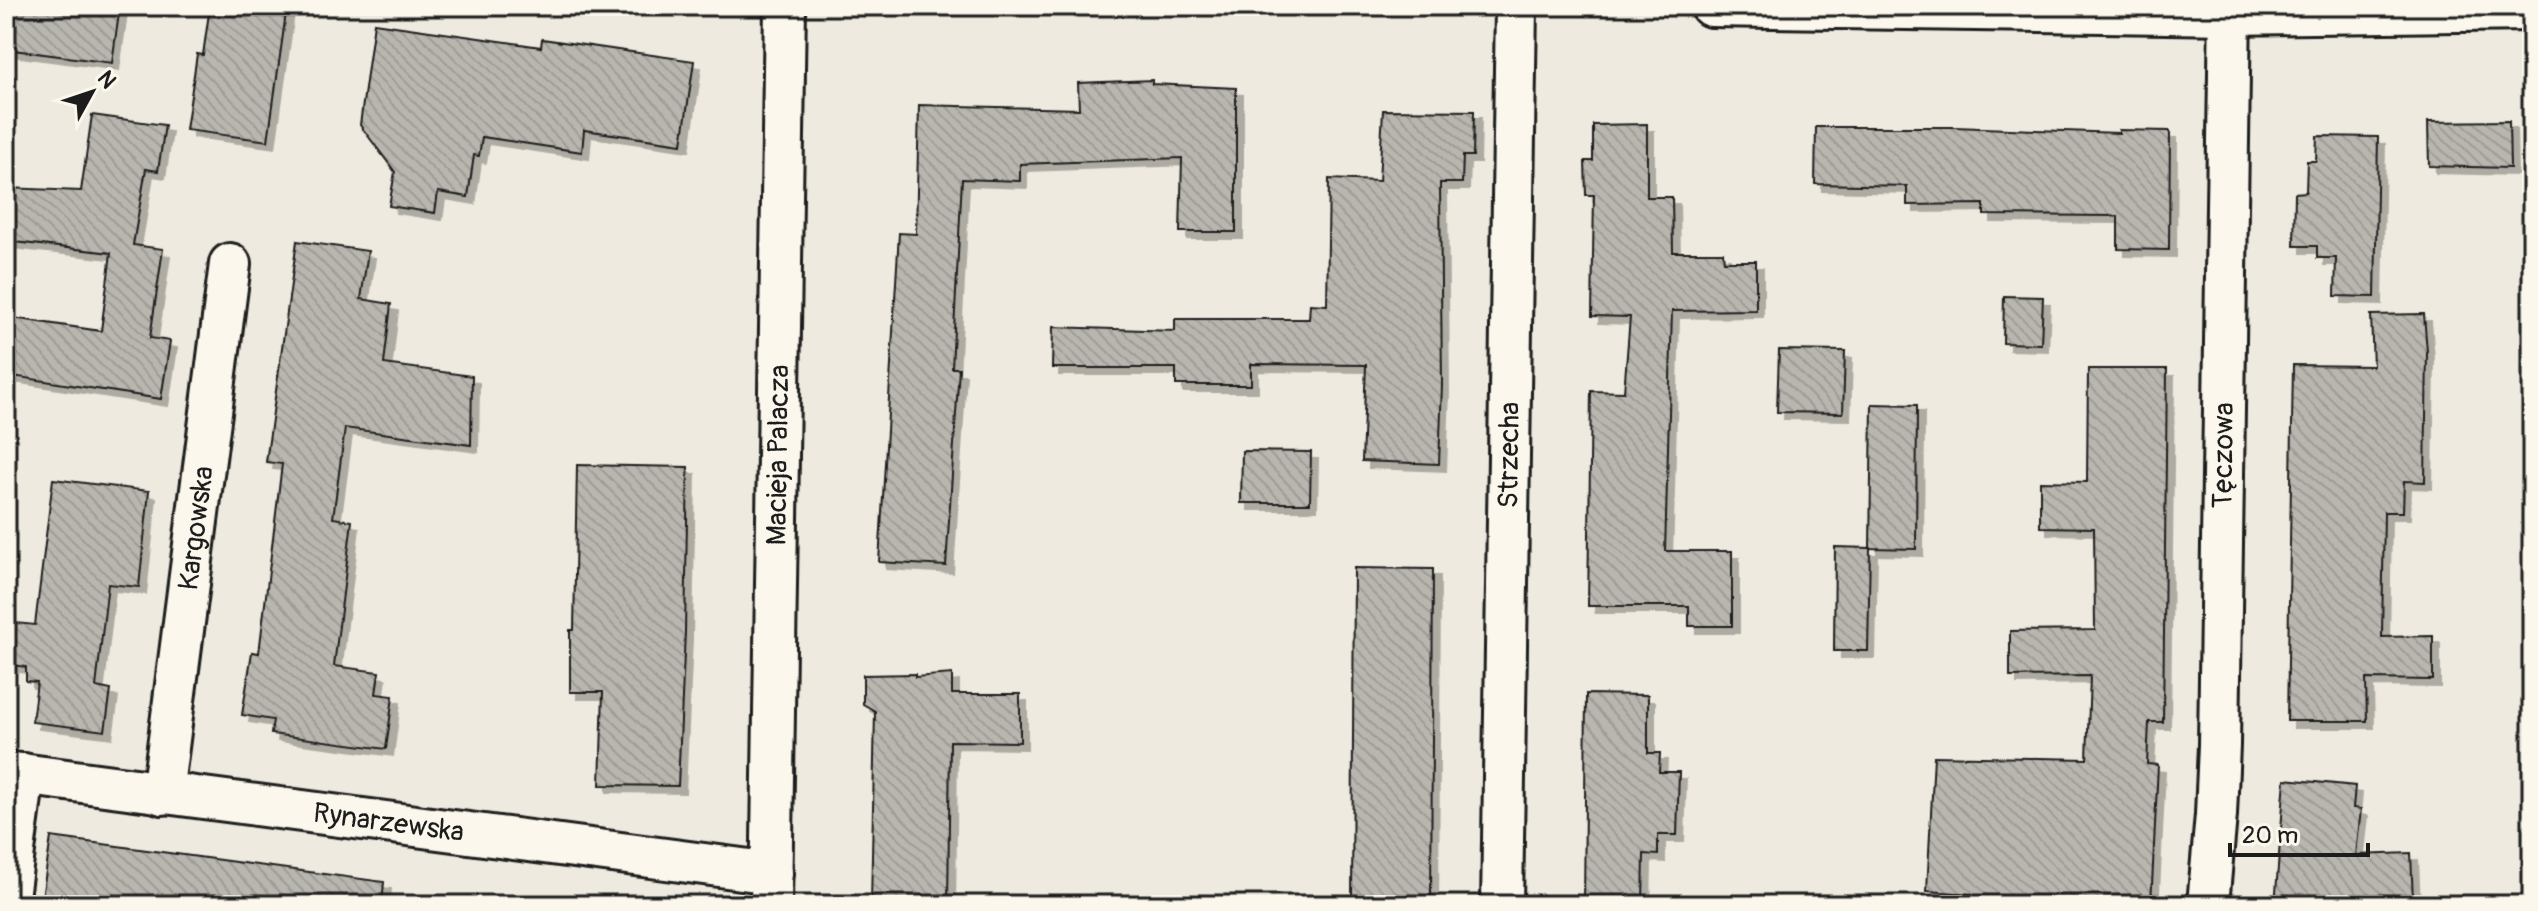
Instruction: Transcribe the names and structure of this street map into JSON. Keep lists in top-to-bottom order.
{
  "streets": {
    "street": [
      "Macieja Palacza",
      "Strzecha",
      "Tęczowa",
      "Kargowska",
      "Rynarzewska"
    ]
  },
  "crossings": [
    ["Macieja Palacza", "Rynarzewska"],
    ["Kargowska", "Rynarzewska"]
  ],
  "scale_bar": "20 m",
  "north": "top right"
}
